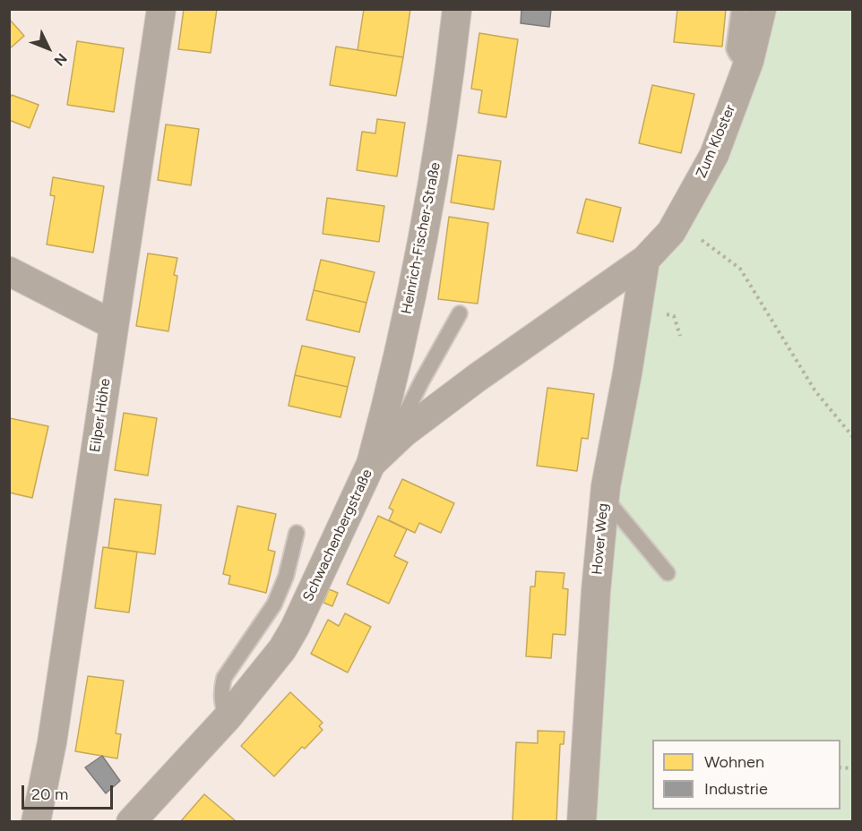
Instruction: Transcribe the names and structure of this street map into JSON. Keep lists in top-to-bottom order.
{
  "streets": {
    "street": [
      "Zum Kloster",
      "Heinrich-Fischer-Straße",
      "Eilper Höhe",
      "Schwachenbergstraße",
      "Hover Weg"
    ]
  },
  "crossings": [
    ["Zum Kloster", "Schwachenbergstraße"],
    ["Zum Kloster", "Hover Weg"],
    ["Heinrich-Fischer-Straße", "Schwachenbergstraße"],
    ["Schwachenbergstraße", "Hover Weg"]
  ],
  "legend": ["Wohnen", "Industrie"],
  "scale_bar": "20 m",
  "north": "bottom right"
}
